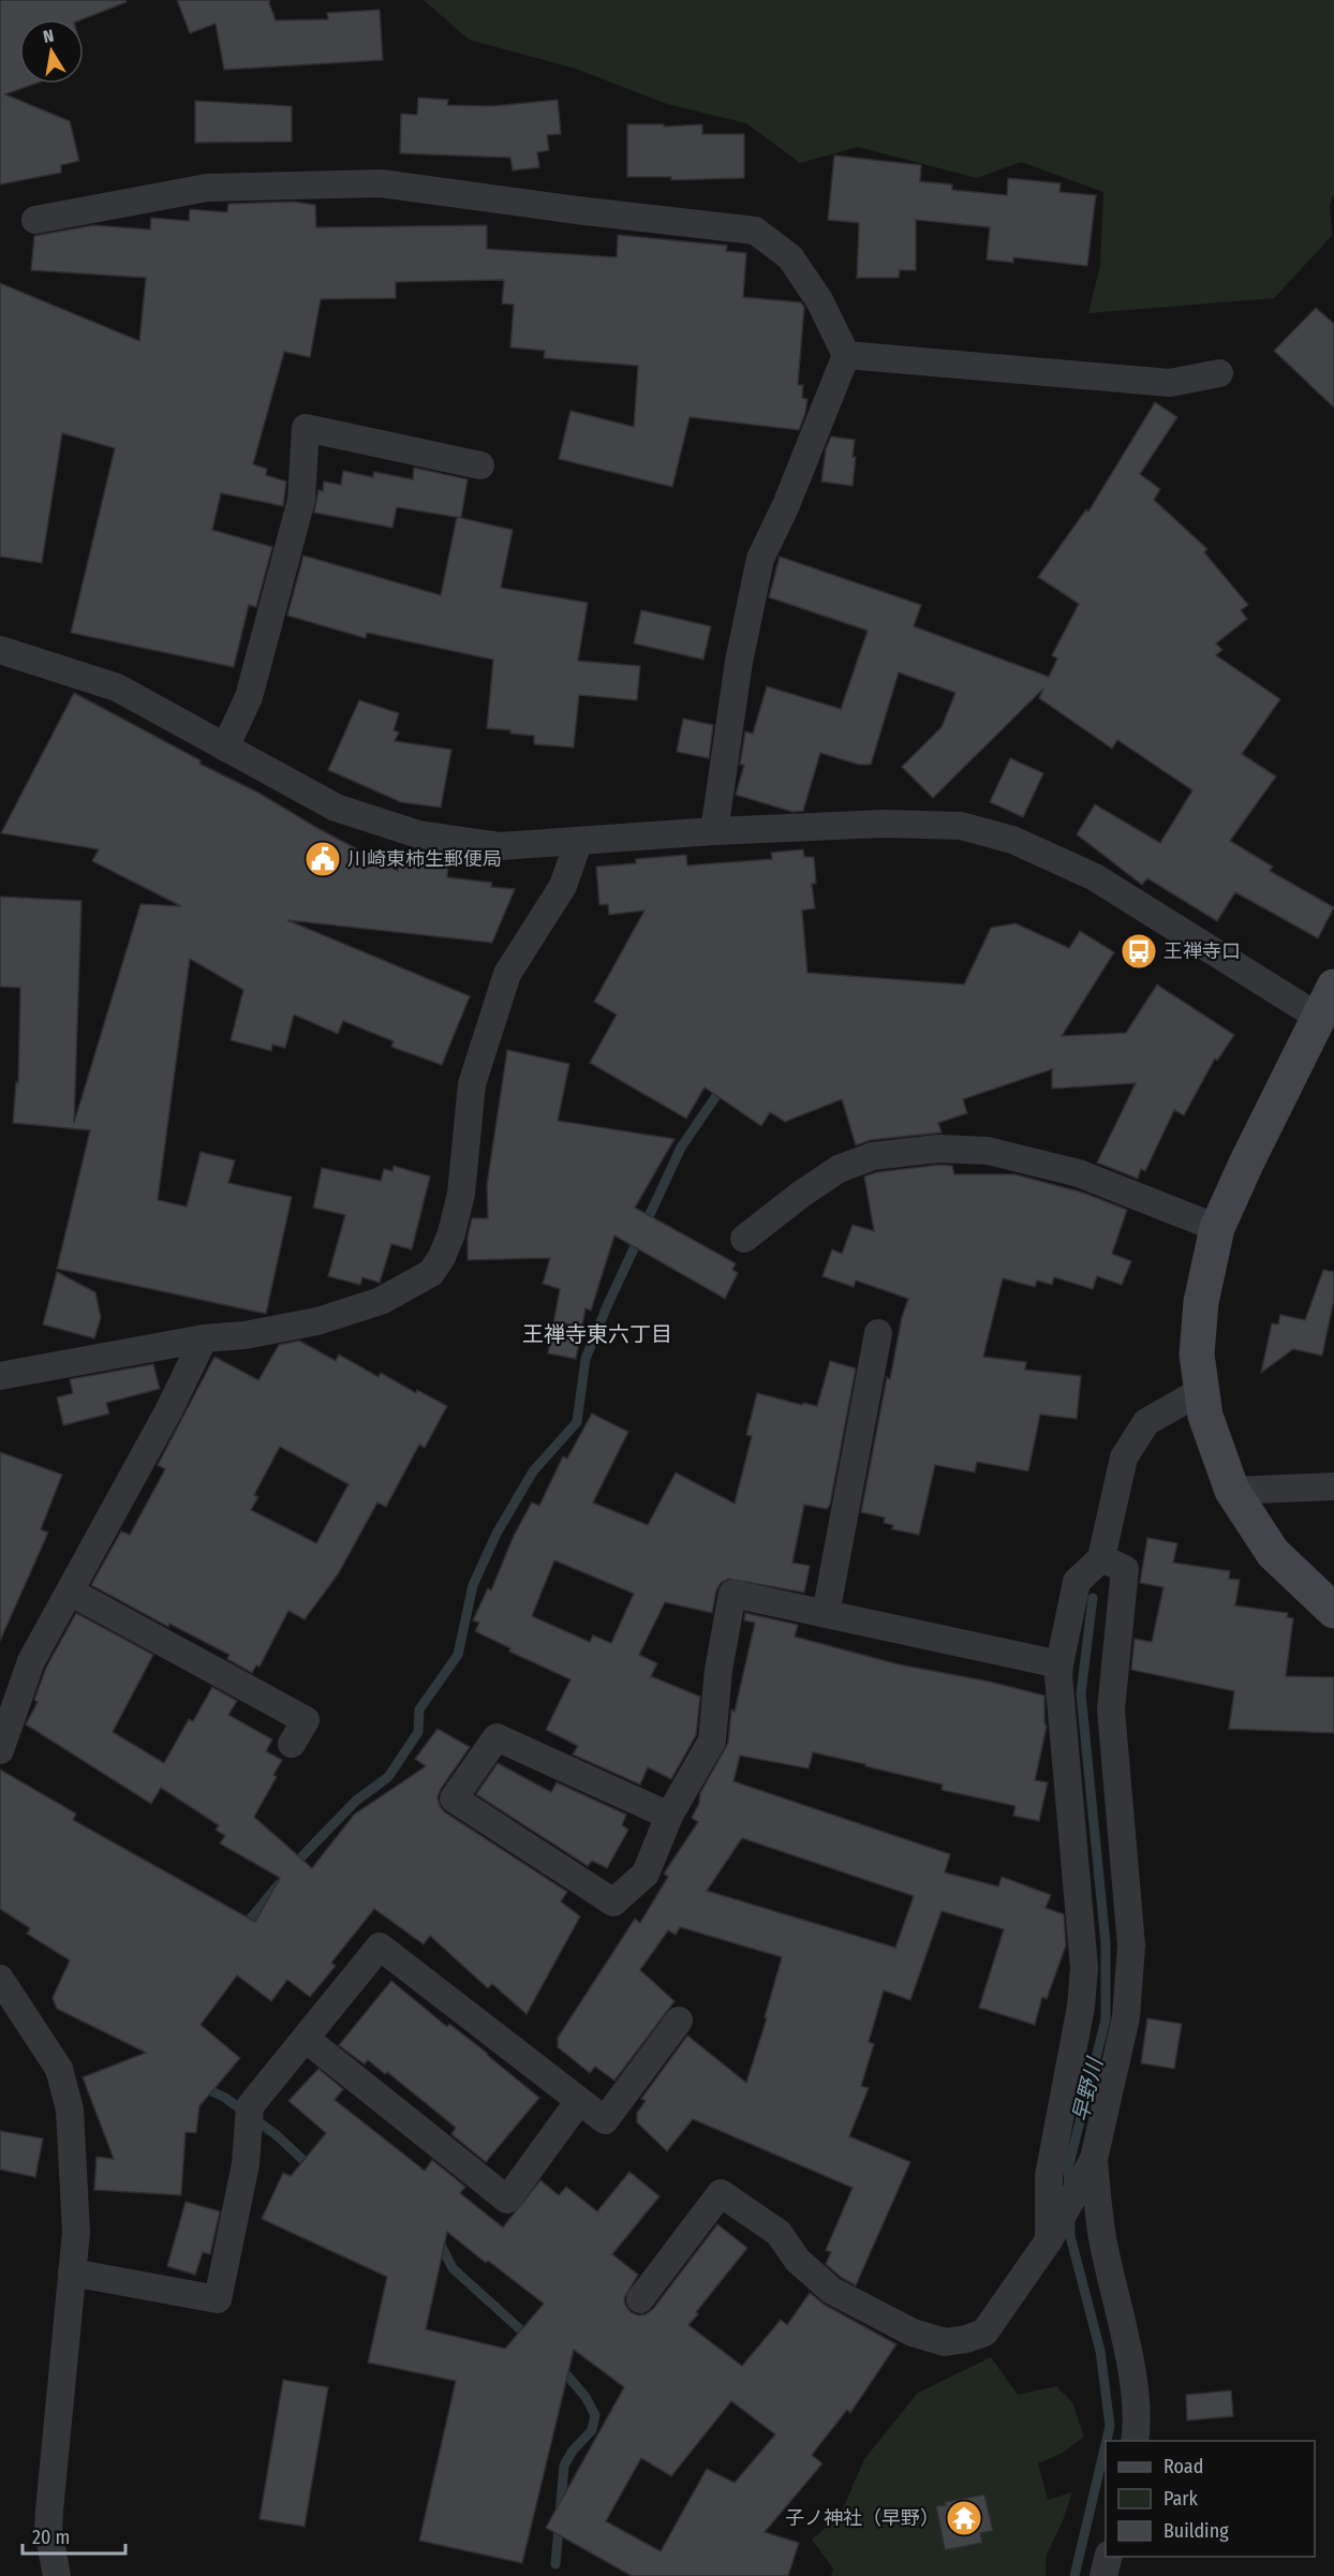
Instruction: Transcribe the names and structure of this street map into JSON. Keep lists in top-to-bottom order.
{
  "districts": ["王禅寺東六丁目"],
  "water": ["早野川"],
  "places": {
    "public building": ["川崎東柿生郵便局"],
    "bus stop": ["王禅寺口"],
    "temple": ["子ノ神社（早野）"]
  },
  "legend": ["Road", "Park", "Building"],
  "scale_bar": "20 m",
  "north": "top"
}
